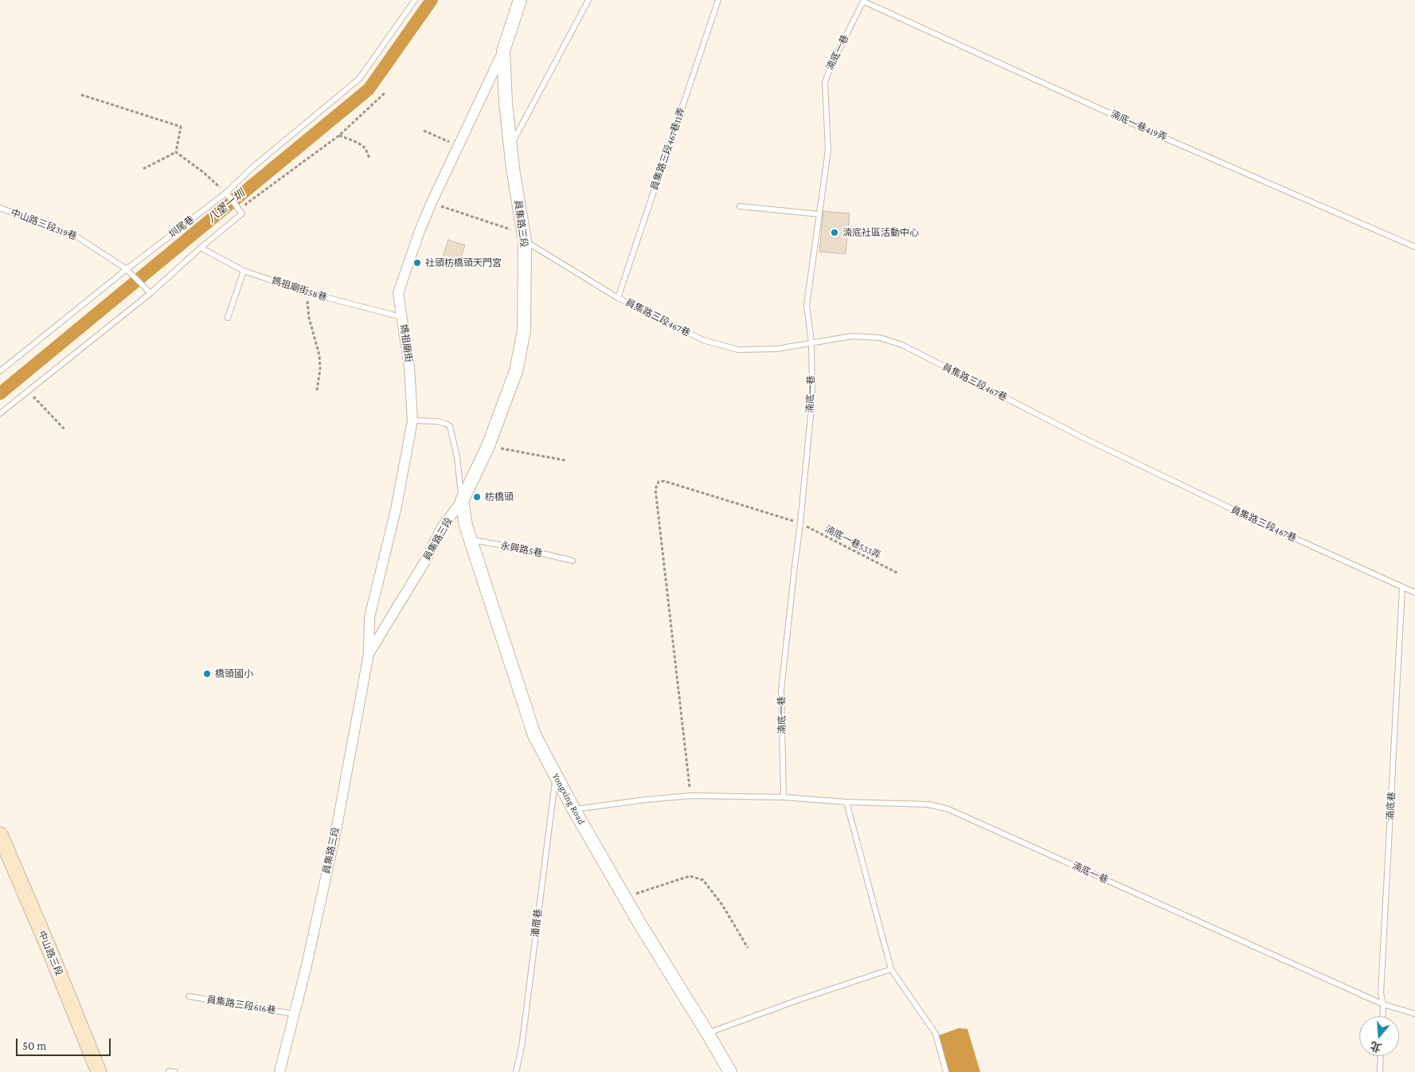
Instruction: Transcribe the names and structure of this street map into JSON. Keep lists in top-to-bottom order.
{
  "streets": {
    "main road": ["中山路三段"],
    "street": ["員集路三段", "媽祖廟街", "Yongxing Road"],
    "lane": [
      "湳底一巷",
      "湳底一巷419弄",
      "員集路三段467巷11弄",
      "中山路三段319巷",
      "圳尾巷",
      "媽祖廟街58巷",
      "員集路三段467巷",
      "永興路5巷",
      "湳底巷",
      "潘厝巷",
      "員集路三段616巷"
    ],
    "path": ["湳底一巷533弄"]
  },
  "crossings": [
    ["湳底一巷", "湳底一巷419弄"],
    ["湳底一巷", "員集路三段467巷"],
    ["湳底一巷", "湳底一巷533弄"],
    ["湳底一巷", "Yongxing Road"],
    ["湳底一巷", "湳底巷"],
    ["員集路三段467巷11弄", "員集路三段467巷"],
    ["員集路三段", "員集路三段467巷"],
    ["員集路三段", "媽祖廟街"],
    ["員集路三段", "Yongxing Road"],
    ["員集路三段", "員集路三段616巷"],
    ["中山路三段319巷", "圳尾巷"],
    ["媽祖廟街58巷", "媽祖廟街"],
    ["員集路三段467巷", "湳底巷"],
    ["永興路5巷", "Yongxing Road"],
    ["Yongxing Road", "潘厝巷"]
  ],
  "water": ["八堡一圳"],
  "places": [
    "湳底社區活動中心",
    "社頭枋橋頭天門宮",
    "枋橋頭",
    "橋頭國小"
  ],
  "scale_bar": "50 m",
  "north": "bottom"
}
